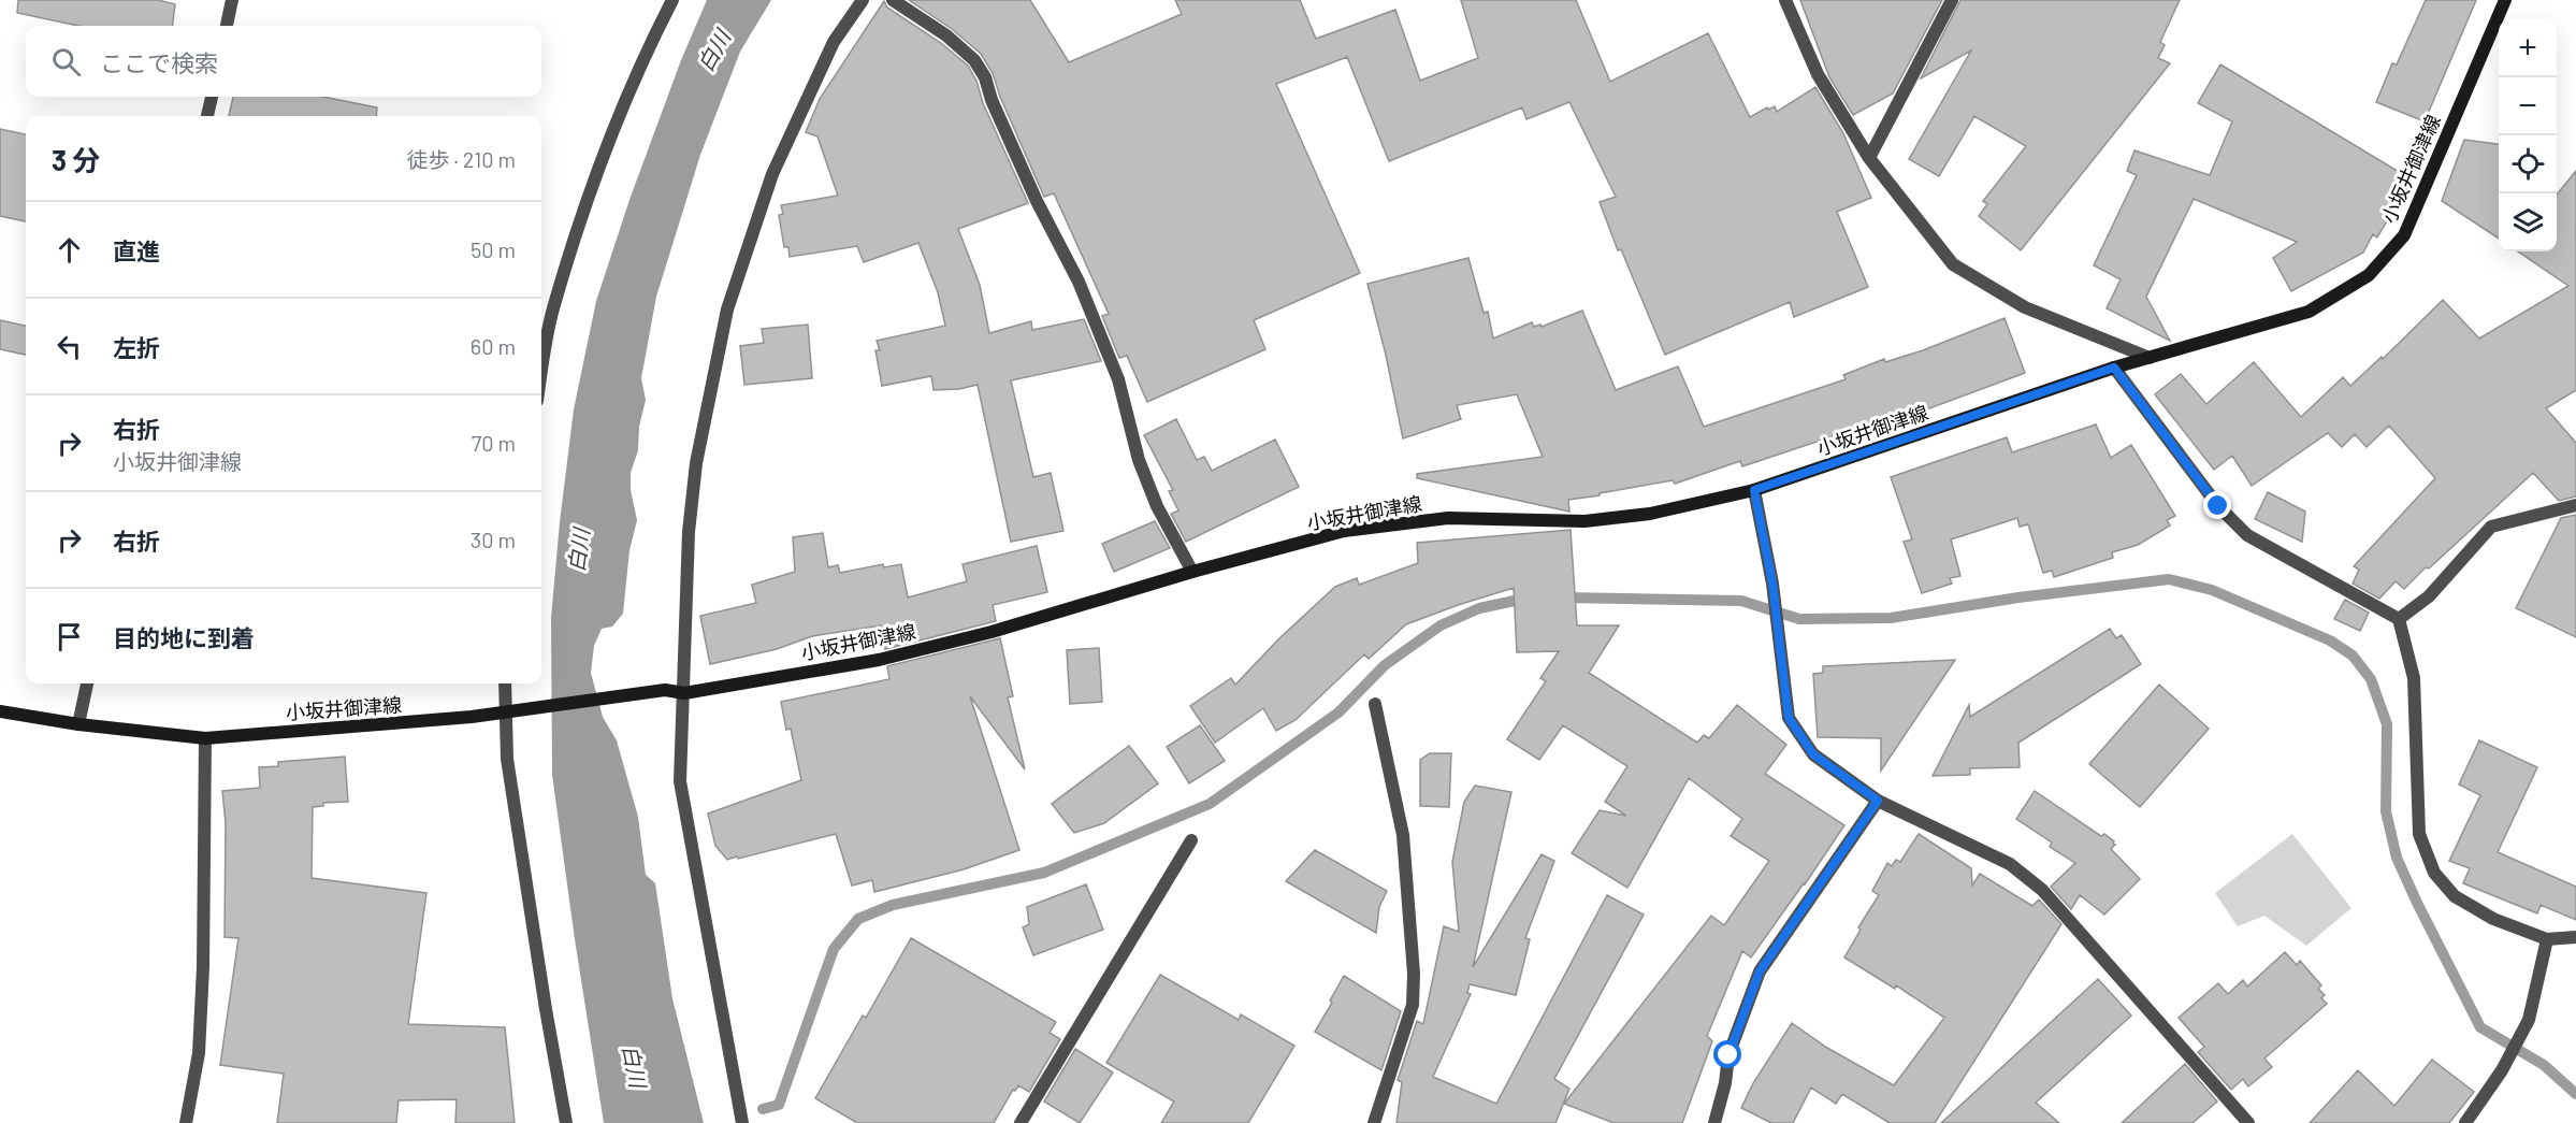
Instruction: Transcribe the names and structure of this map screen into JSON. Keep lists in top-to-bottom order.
{
  "streets": {
    "main road": ["小坂井御津線"]
  },
  "water": ["白川"],
  "page": {
    "map_buttons": ["+", "−"],
    "search": "ここで検索",
    "heading": ["3 分", "徒歩 · 210 m"],
    "list": [
      ["直進", "50 m"],
      ["左折", "60 m"],
      ["右折", "小坂井御津線", "70 m"],
      ["右折", "30 m"],
      "目的地に到着"
    ]
  }
}
